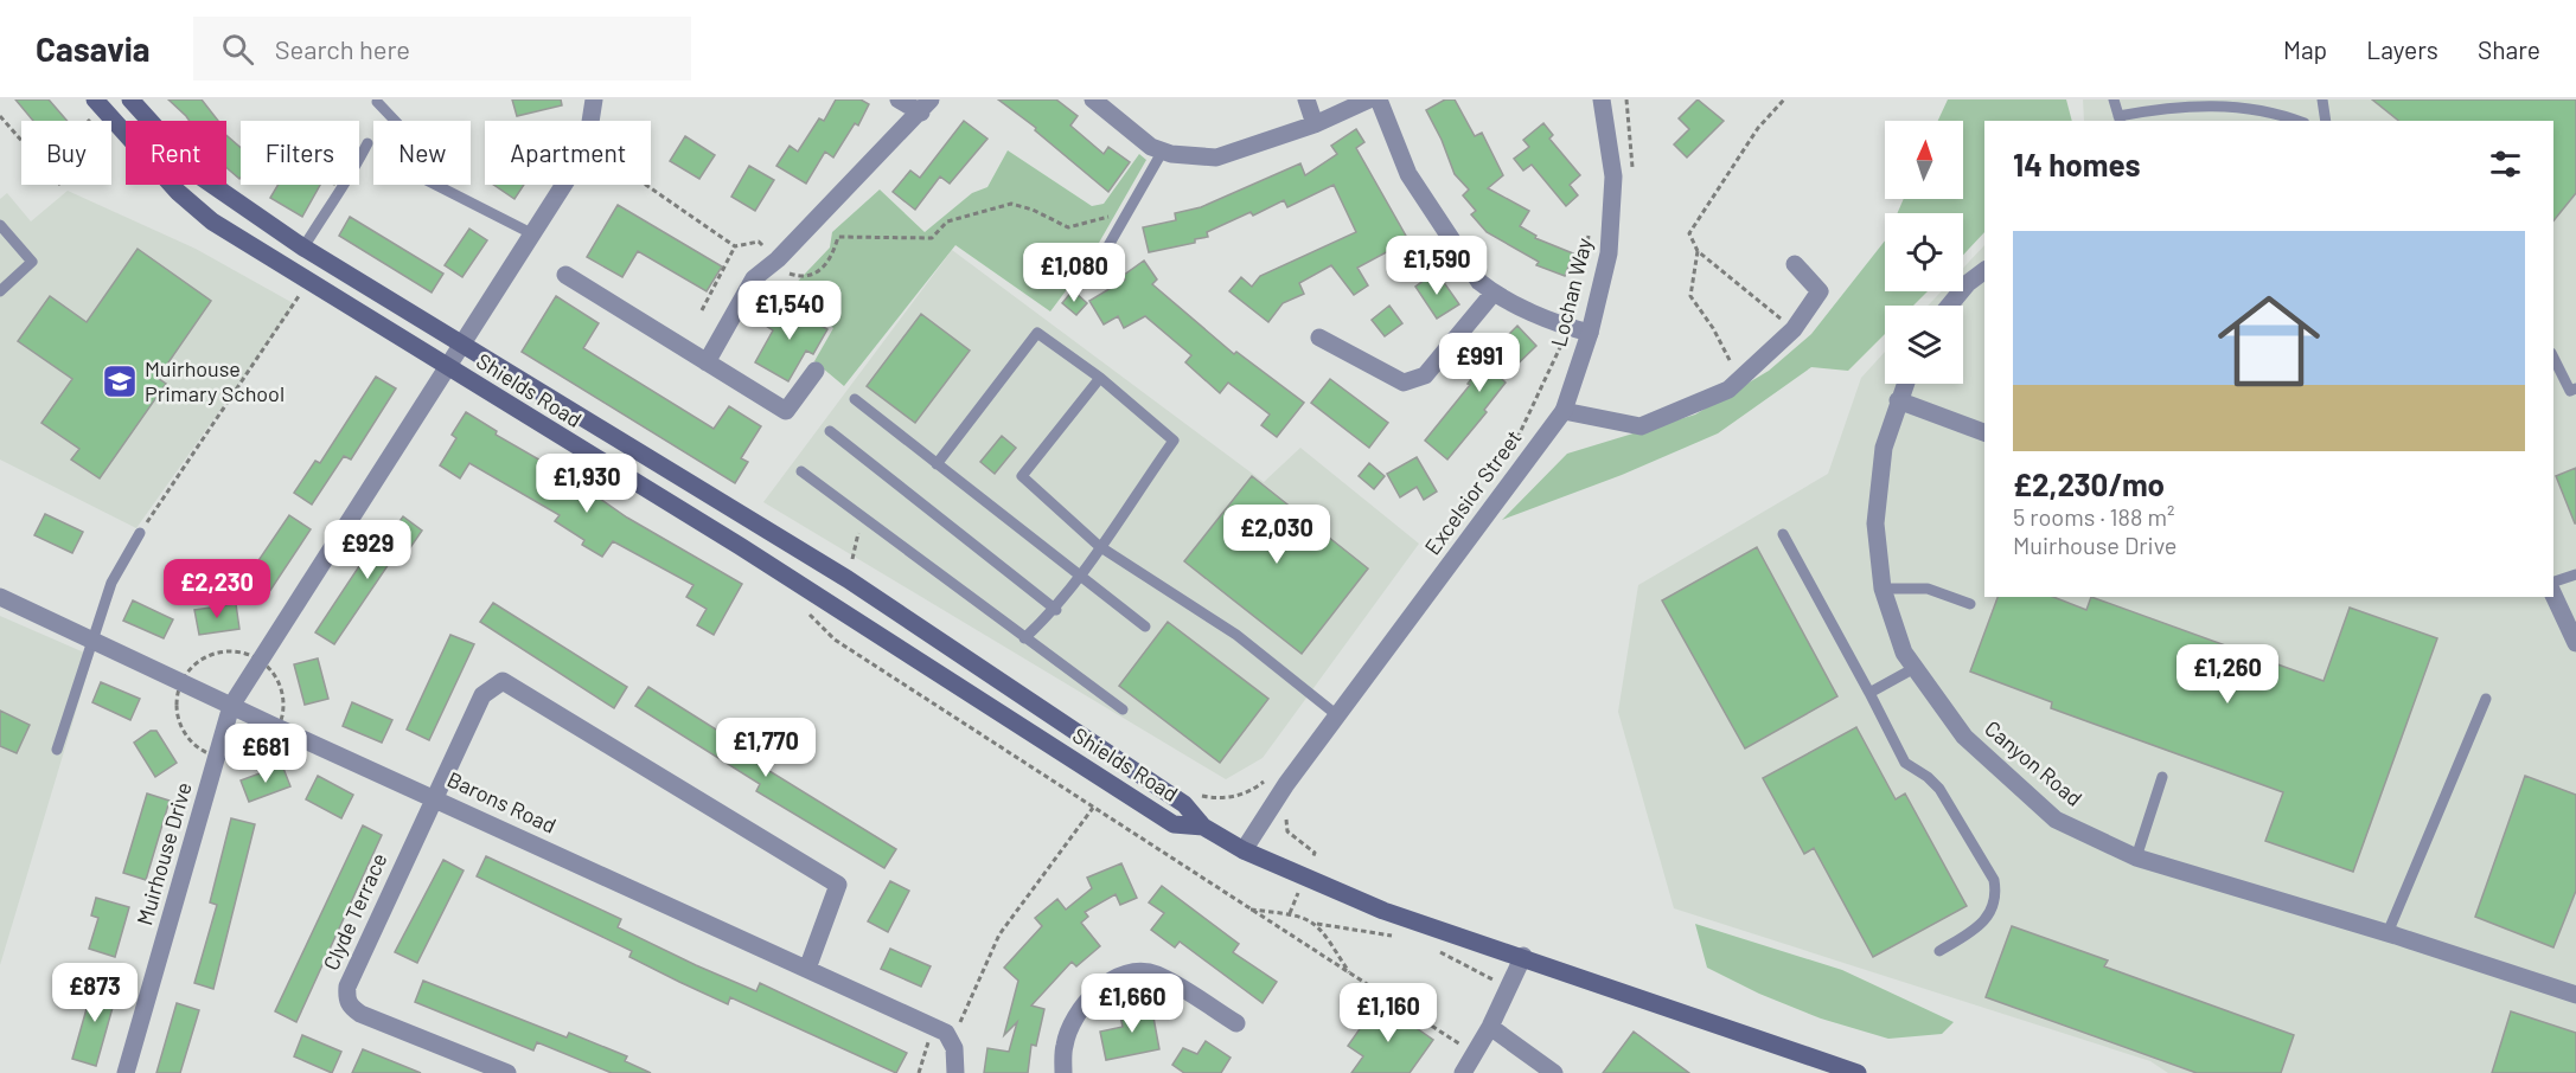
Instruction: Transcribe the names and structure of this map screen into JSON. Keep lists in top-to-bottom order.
{
  "streets": {
    "main road": ["Shields Road"],
    "street": [
      "Lochan Way",
      "Excelsior Street",
      "Canyon Road",
      "Barons Road",
      "Muirhouse Drive",
      "Clyde Terrace"
    ]
  },
  "crossings": [
    ["Lochan Way", "Excelsior Street"],
    ["Shields Road", "Muirhouse Drive"],
    ["Barons Road", "Muirhouse Drive"],
    ["Barons Road", "Clyde Terrace"]
  ],
  "places": {
    "school or university": ["Muirhouse Primary School"]
  },
  "north": "top",
  "page": {
    "header": "Casavia",
    "search": "Search here",
    "nav": ["Map", "Layers", "Share"],
    "chip": [
      "Buy",
      "Rent",
      "Filters",
      "New",
      "Apartment"
    ],
    "heading": "14 homes",
    "list": [
      {
        "name": "£2,230/mo",
        "note": "5 rooms · 188 m² · Muirhouse Drive"
      }
    ],
    "price": [
      "£1,590",
      "£1,080",
      "£1,540",
      "£991",
      "£1,930",
      "£2,030",
      "£929",
      "£2,230",
      "£1,260",
      "£1,770",
      "£681",
      "£873",
      "£1,660",
      "£1,160"
    ]
  }
}
